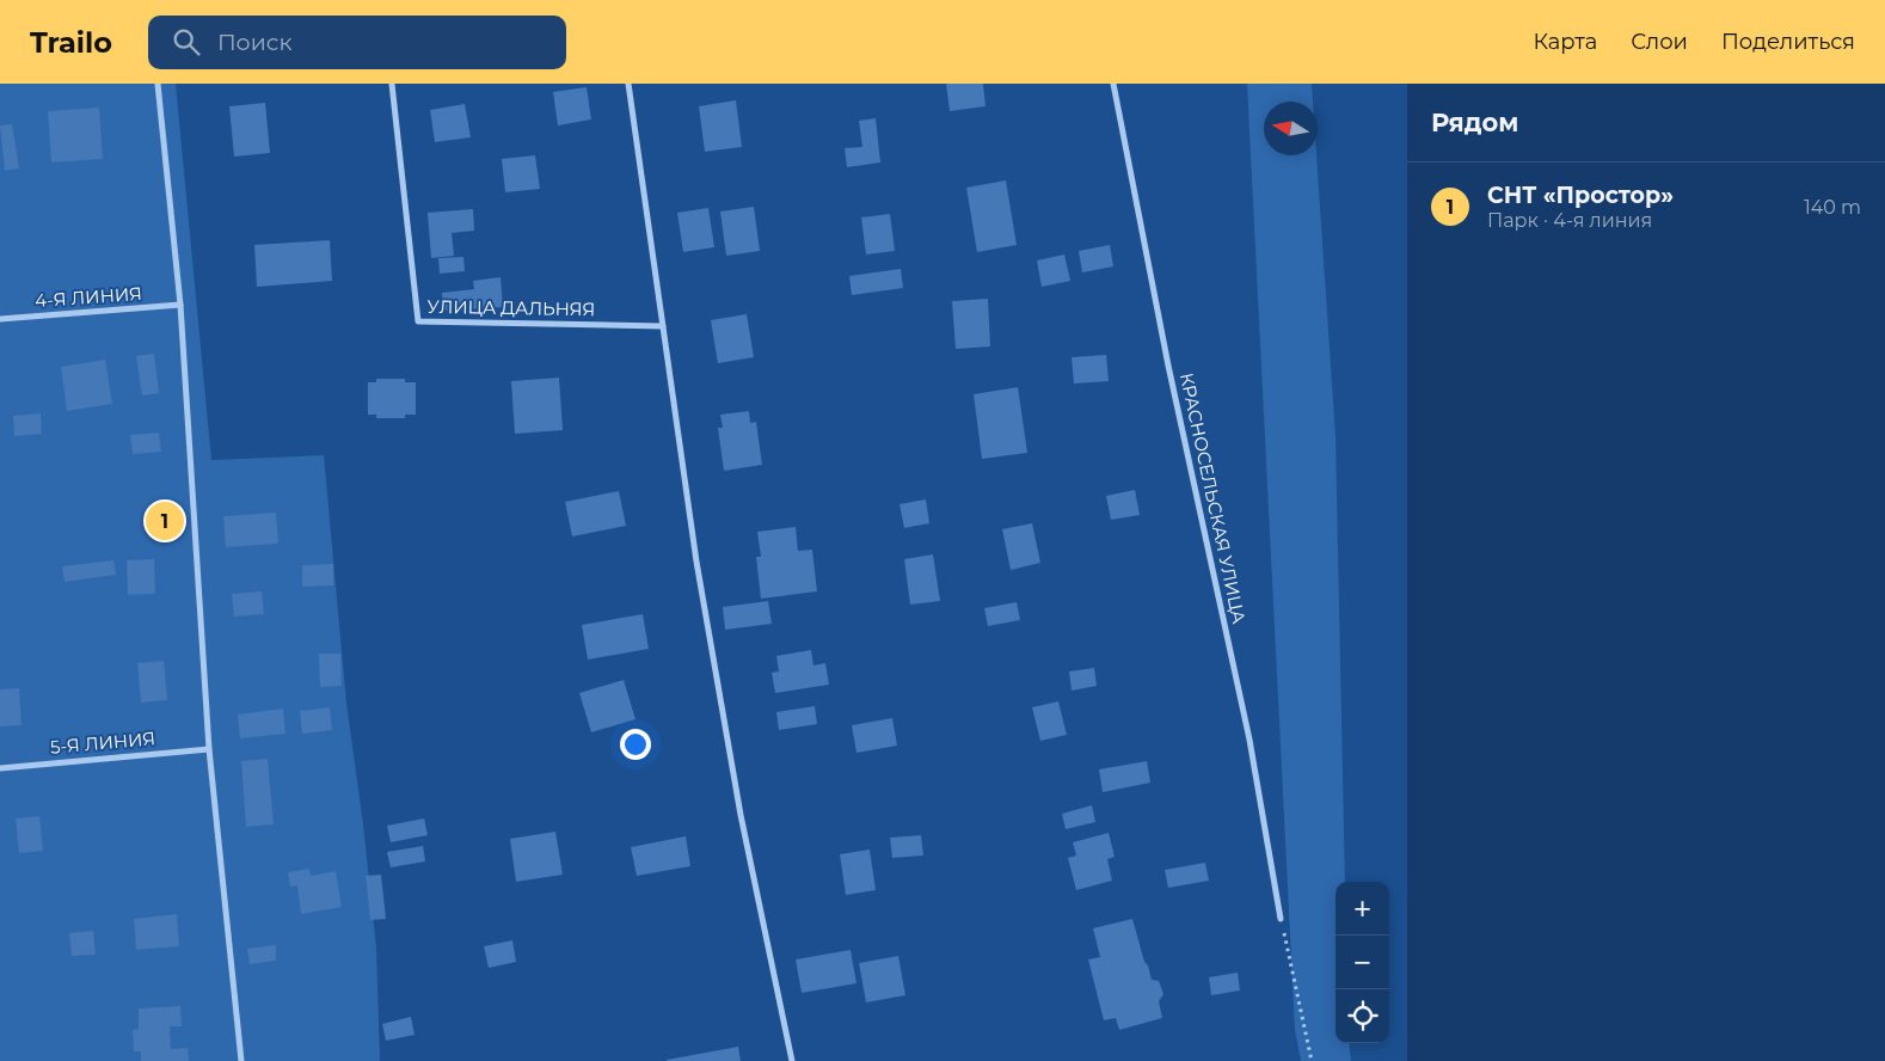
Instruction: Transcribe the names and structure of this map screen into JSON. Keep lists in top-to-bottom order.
{
  "streets": {
    "street": [
      "4-Я ЛИНИЯ",
      "УЛИЦА ДАЛЬНЯЯ",
      "КРАСНОСЕЛЬСКАЯ УЛИЦА",
      "5-Я ЛИНИЯ"
    ]
  },
  "north": "left",
  "page": {
    "header": "Trailo",
    "search": "Поиск",
    "nav": ["Карта", "Слои", "Поделиться"],
    "heading": "Рядом",
    "list": [
      {
        "mark": "1",
        "name": "СНТ «Простор»",
        "note": "Парк · 4-я линия",
        "value": "140 m"
      }
    ],
    "pins": "1",
    "map_buttons": ["+", "−"]
  }
}
